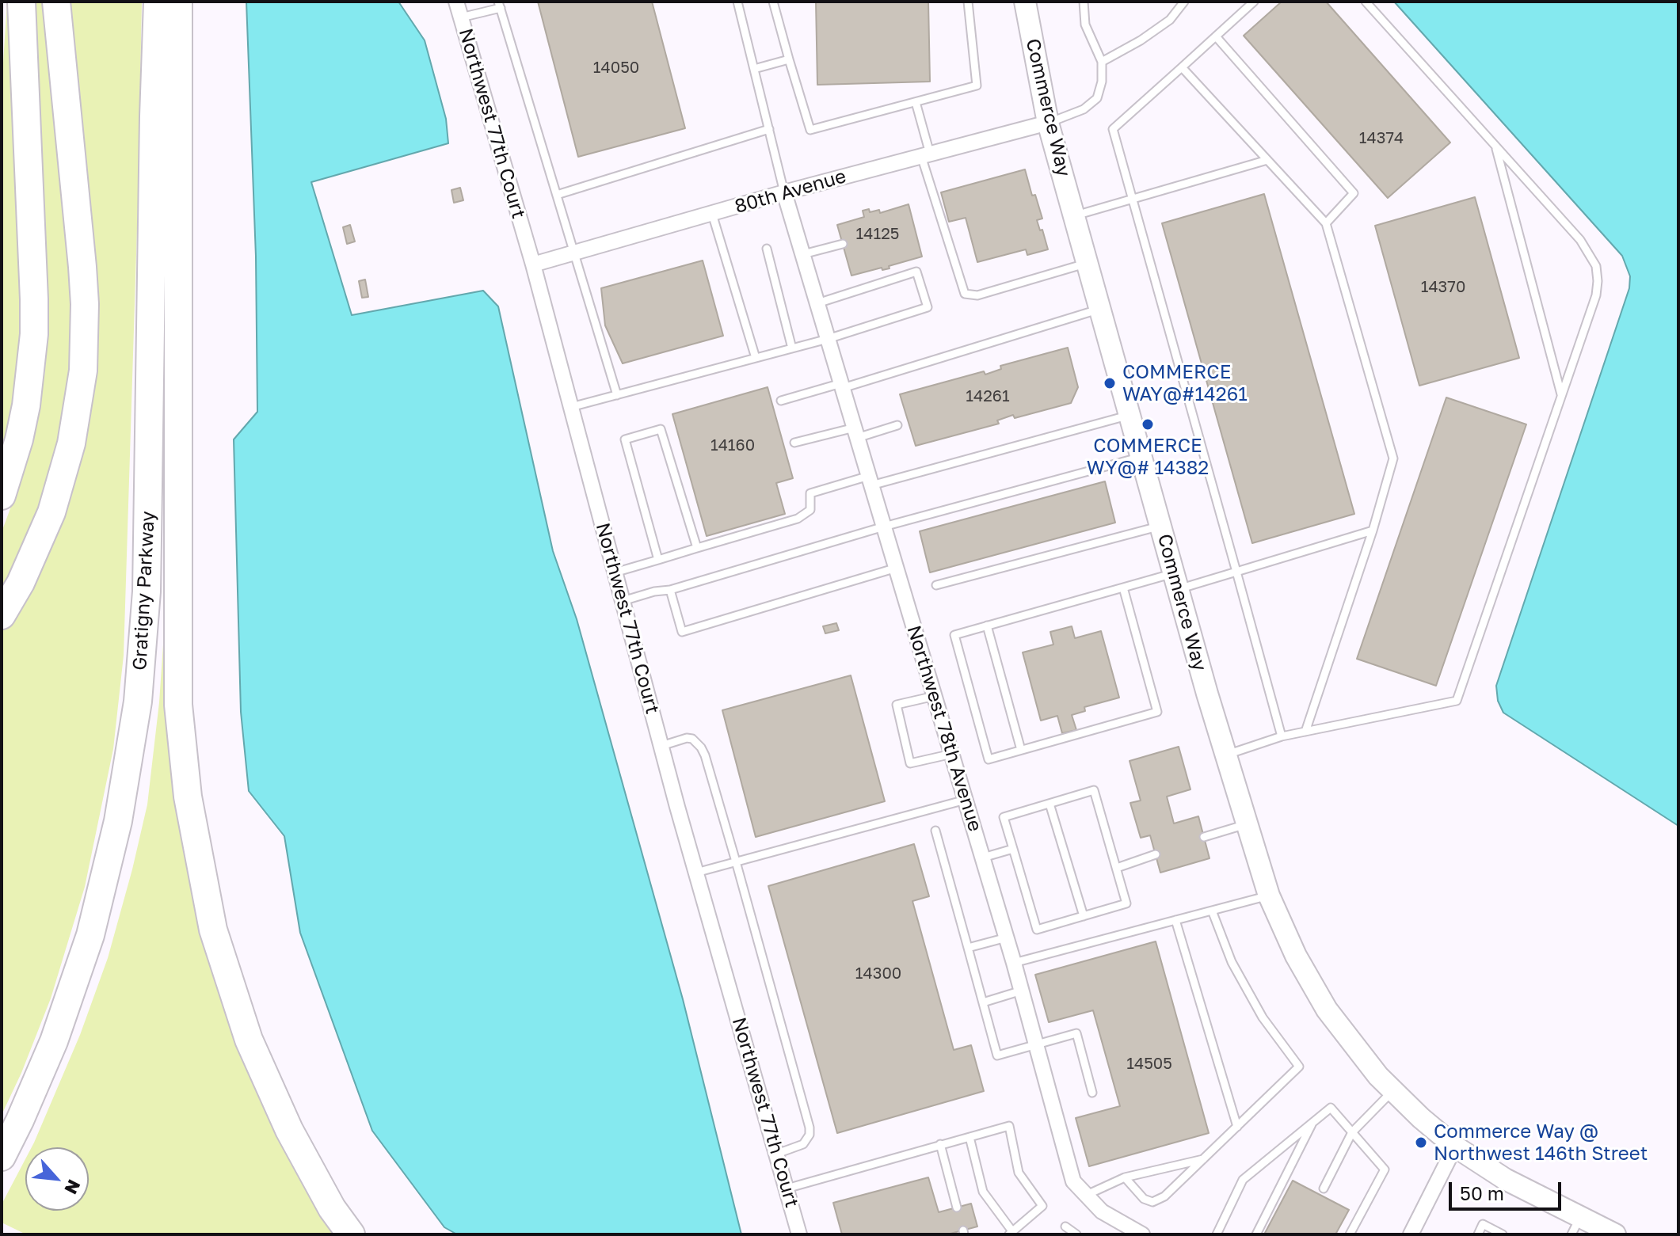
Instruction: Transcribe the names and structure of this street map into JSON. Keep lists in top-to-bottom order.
{
  "streets": {
    "highway": ["Gratigny Parkway"],
    "street": [
      "Commerce Way",
      "Northwest 77th Court",
      "80th Avenue",
      "Northwest 78th Avenue"
    ]
  },
  "crossings": [
    ["Commerce Way", "80th Avenue"],
    ["Northwest 77th Court", "80th Avenue"],
    ["80th Avenue", "Northwest 78th Avenue"]
  ],
  "places": ["COMMERCE WAY@#14261", "COMMERCE WY@# 14382", "Commerce Way @ Northwest 146th Street"],
  "house_numbers": [
    "14050",
    "14374",
    "14125",
    "14370",
    "14261",
    "14160",
    "14300",
    "14505"
  ],
  "scale_bar": "50 m",
  "north": "bottom right"
}
